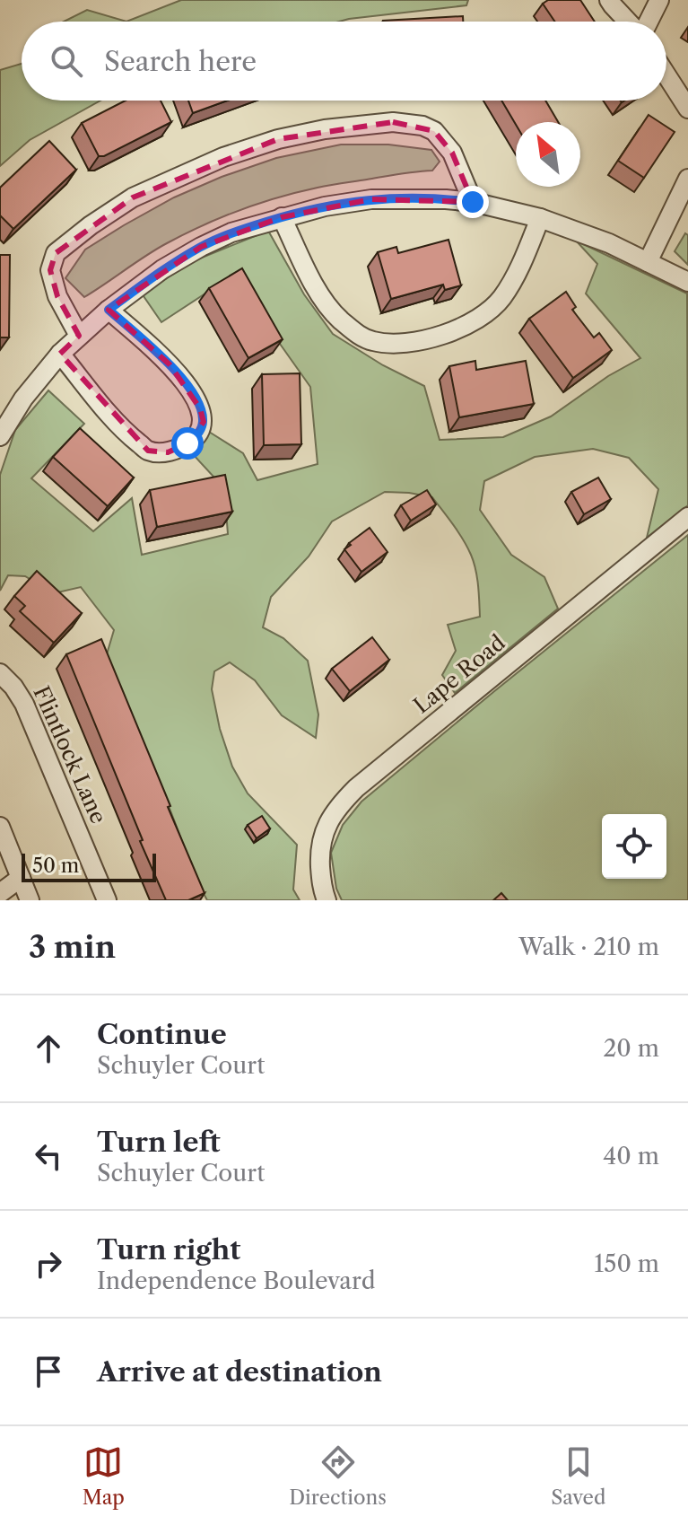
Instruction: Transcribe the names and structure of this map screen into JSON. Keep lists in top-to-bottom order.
{
  "streets": {
    "street": ["Lape Road", "Flintlock Lane"]
  },
  "scale_bar": "50 m",
  "north": "top left",
  "page": {
    "search": "Search here",
    "scale": "50 m",
    "heading": ["3 min", "Walk · 210 m"],
    "list": [
      ["Continue", "Schuyler Court", "20 m"],
      ["Turn left", "Schuyler Court", "40 m"],
      ["Turn right", "Independence Boulevard", "150 m"],
      "Arrive at destination"
    ],
    "nav": ["Map", "Directions", "Saved"]
  }
}
